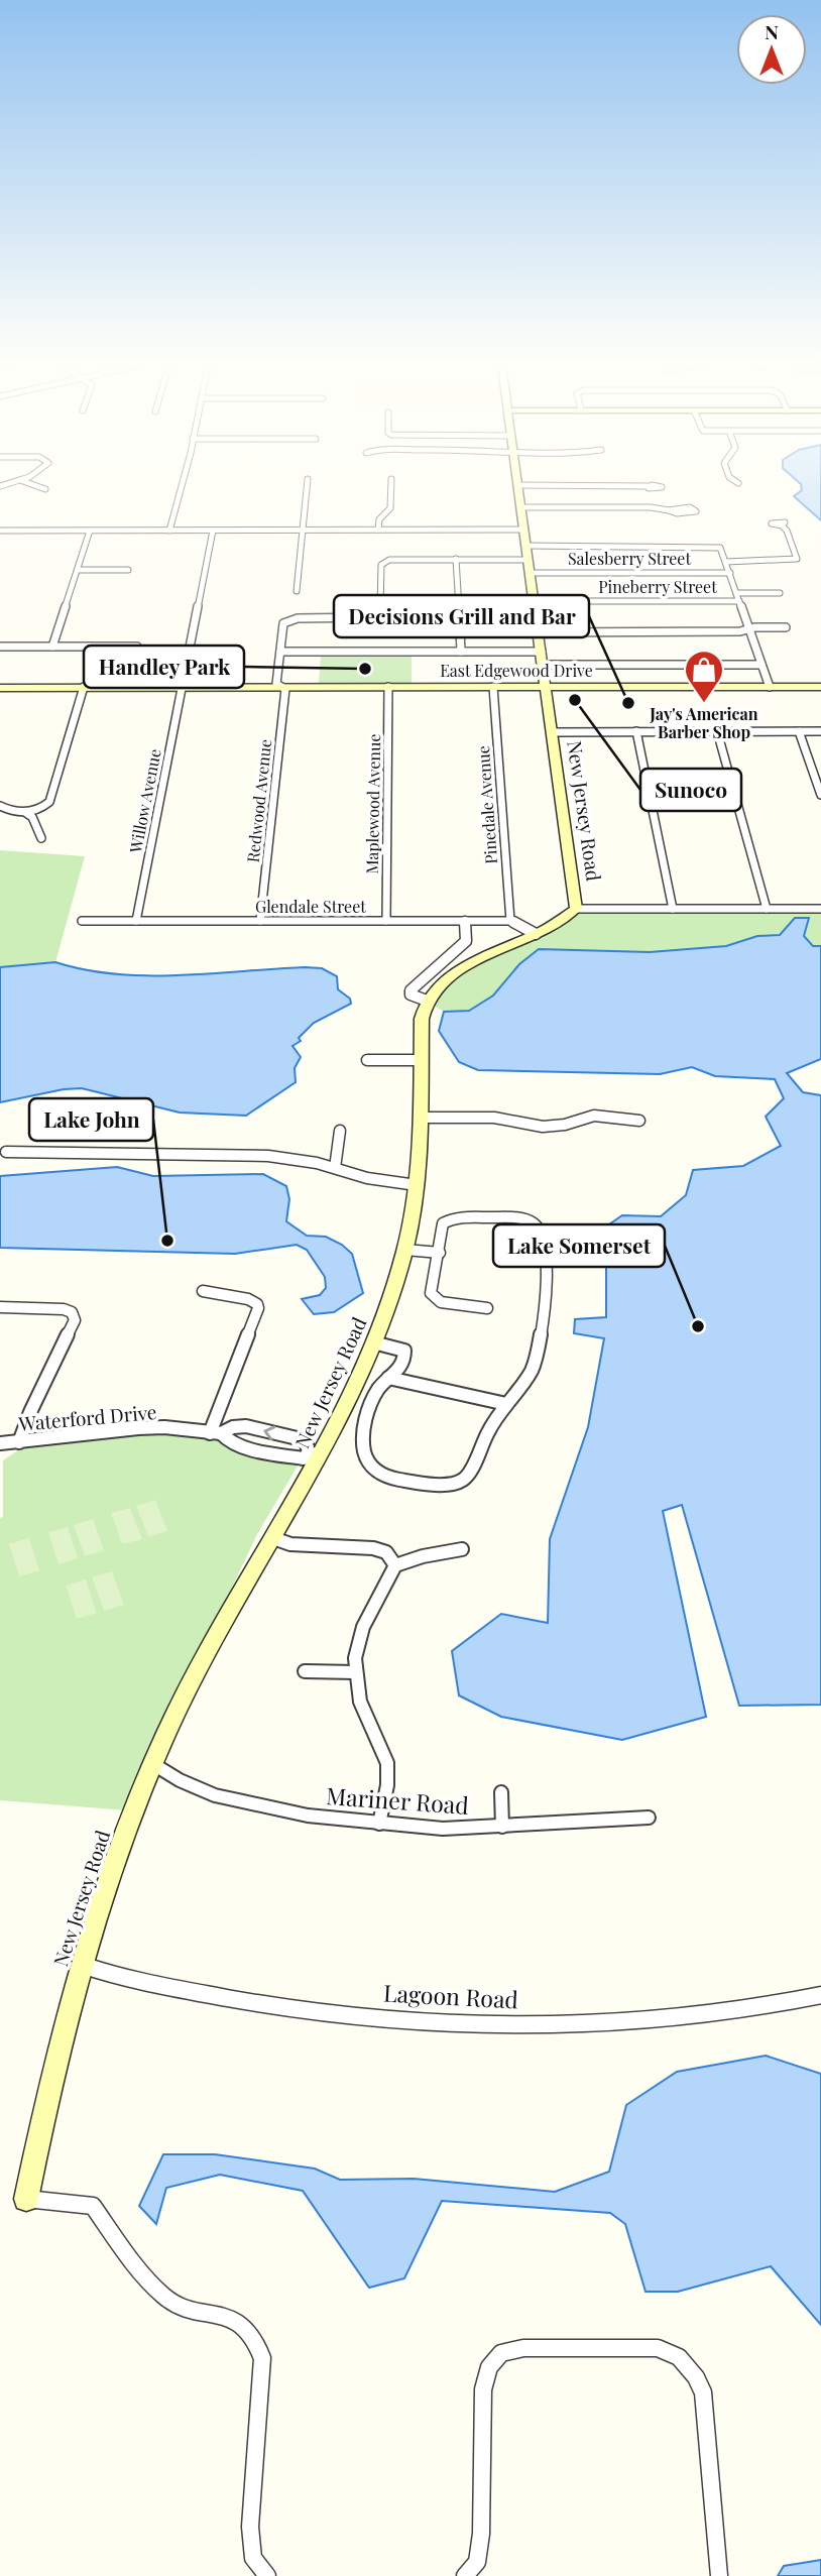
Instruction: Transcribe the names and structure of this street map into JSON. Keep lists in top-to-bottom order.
{
  "streets": {
    "street": [
      "Salesberry Street",
      "Pineberry Street",
      "East Edgewood Drive",
      "Willow Avenue",
      "Redwood Avenue",
      "Maplewood Avenue",
      "Pinedale Avenue",
      "New Jersey Road",
      "Glendale Street",
      "Waterford Drive",
      "Mariner Road",
      "Lagoon Road"
    ]
  },
  "crossings": [
    ["Salesberry Street", "New Jersey Road"],
    ["Pineberry Street", "New Jersey Road"],
    ["East Edgewood Drive", "Willow Avenue"],
    ["East Edgewood Drive", "Redwood Avenue"],
    ["East Edgewood Drive", "Maplewood Avenue"],
    ["East Edgewood Drive", "Pinedale Avenue"],
    ["East Edgewood Drive", "New Jersey Road"],
    ["Willow Avenue", "Glendale Street"],
    ["Redwood Avenue", "Glendale Street"],
    ["Maplewood Avenue", "Glendale Street"],
    ["Pinedale Avenue", "Glendale Street"],
    ["New Jersey Road", "Glendale Street"],
    ["New Jersey Road", "Waterford Drive"],
    ["New Jersey Road", "Mariner Road"],
    ["New Jersey Road", "Lagoon Road"]
  ],
  "places": {
    "other": [
      "Handley Park",
      "Sunoco",
      "Decisions Grill and Bar",
      "Lake John",
      "Lake Somerset"
    ],
    "shop": ["Jay's American Barber Shop"]
  },
  "north": "top"
}
